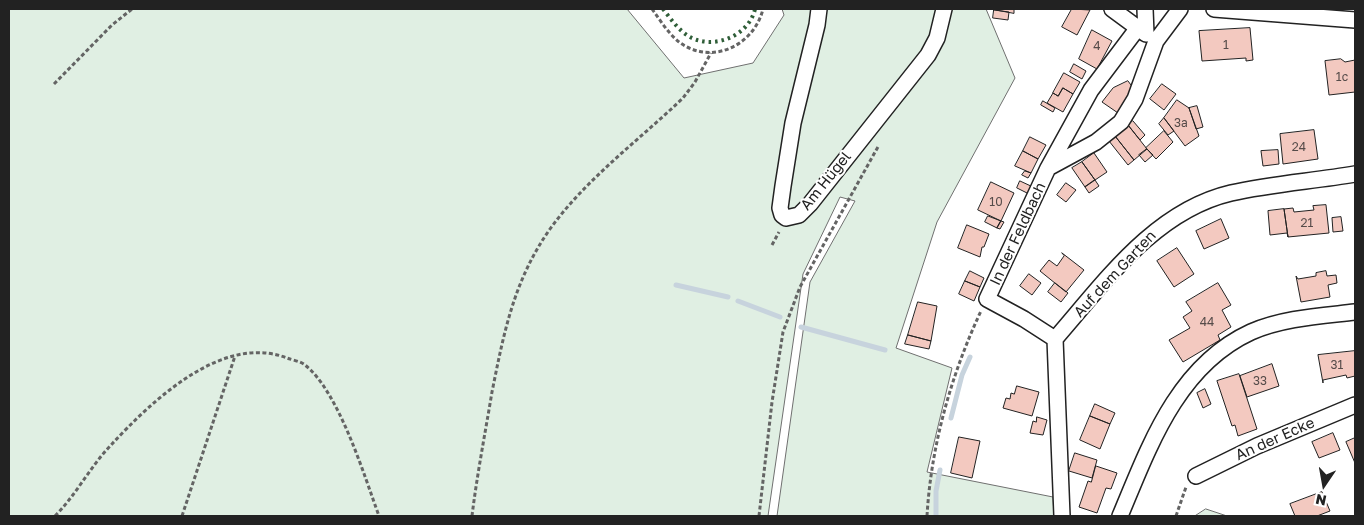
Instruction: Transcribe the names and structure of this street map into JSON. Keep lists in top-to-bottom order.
{
  "streets": {
    "street": [
      "Am Hügel",
      "In der Feldbach",
      "Auf dem Garten",
      "An der Ecke"
    ]
  },
  "house_numbers": [
    "1",
    "4",
    "1c",
    "3a",
    "24",
    "10",
    "21",
    "44",
    "31",
    "33"
  ],
  "north": "bottom"
}
